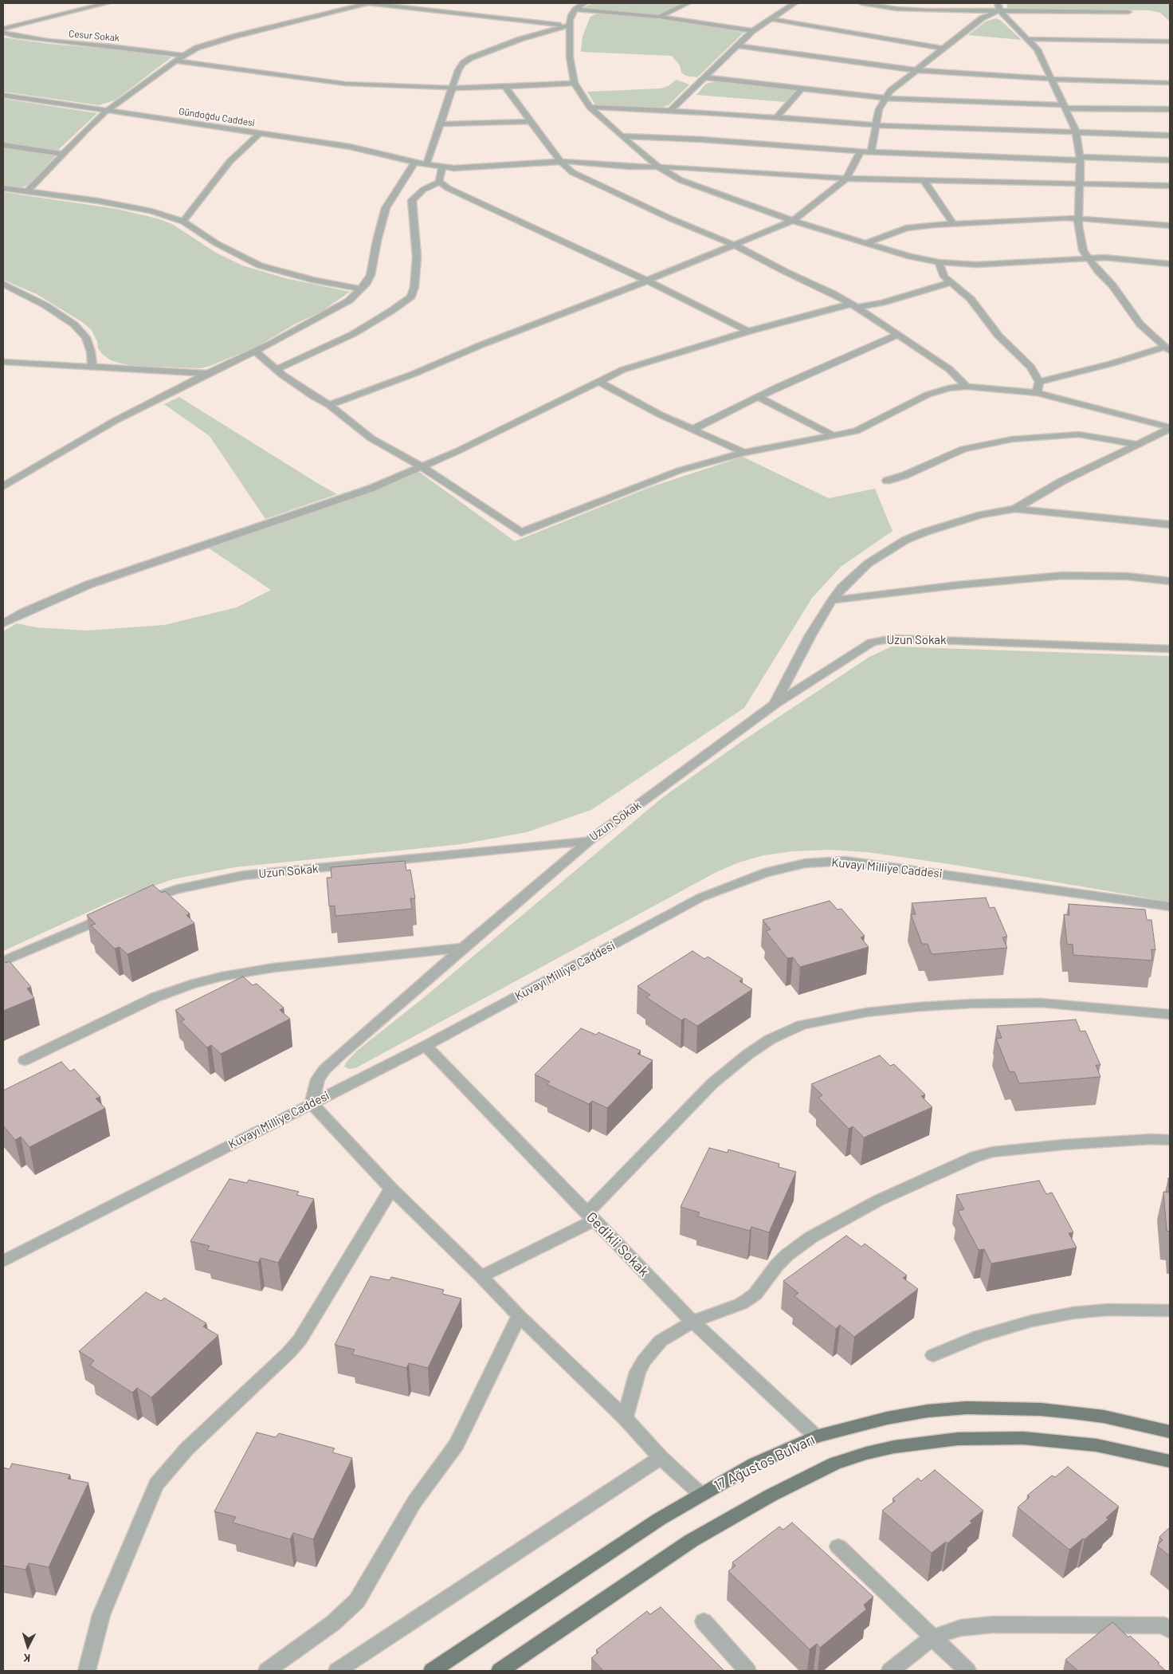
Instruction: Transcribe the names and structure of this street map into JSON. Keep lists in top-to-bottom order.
{
  "streets": {
    "main road": ["17 Ağustos Bulvarı"],
    "street": [
      "Cesur Sokak",
      "Gündoğdu Caddesi",
      "Uzun Sokak",
      "Kuvayı Milliye Caddesi",
      "Gedikli Sokak"
    ]
  },
  "crossings": [
    ["Kuvayı Milliye Caddesi", "Gedikli Sokak"],
    ["Gedikli Sokak", "17 Ağustos Bulvarı"]
  ],
  "north": "bottom"
}
